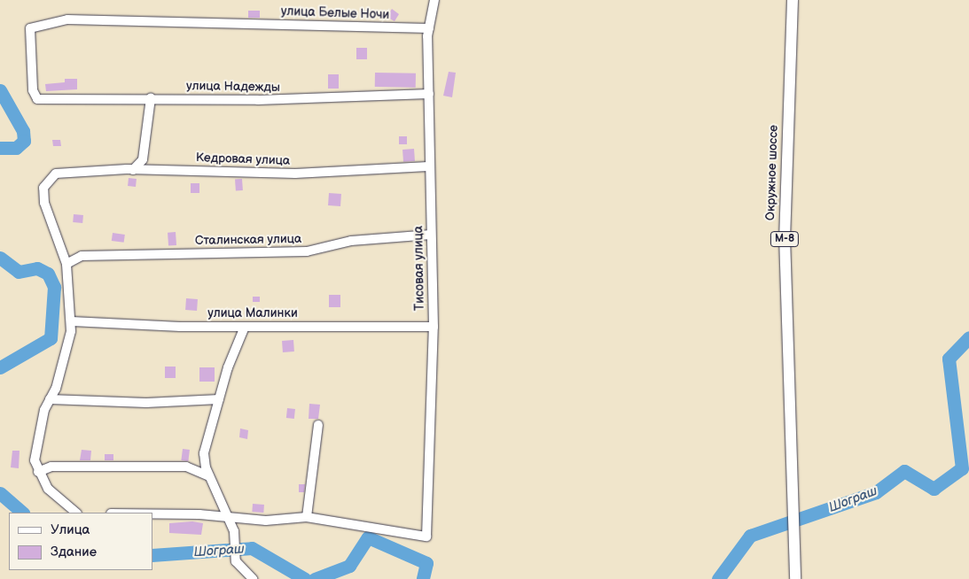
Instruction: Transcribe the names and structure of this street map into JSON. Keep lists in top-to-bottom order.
{
  "streets": {
    "main road": ["Окружное шоссе", "М-8"],
    "street": [
      "улица Белые Ночи",
      "улица Надежды",
      "Кедровая улица",
      "Сталинская улица",
      "Тисовая улица",
      "улица Малинки"
    ]
  },
  "crossings": [
    ["улица Белые Ночи", "улица Надежды"],
    ["улица Белые Ночи", "Тисовая улица"],
    ["улица Надежды", "Тисовая улица"],
    ["Кедровая улица", "Сталинская улица"],
    ["Кедровая улица", "Тисовая улица"],
    ["Сталинская улица", "Тисовая улица"],
    ["Тисовая улица", "улица Малинки"]
  ],
  "water": ["Шограш"],
  "legend": ["Улица", "Здание"]
}
